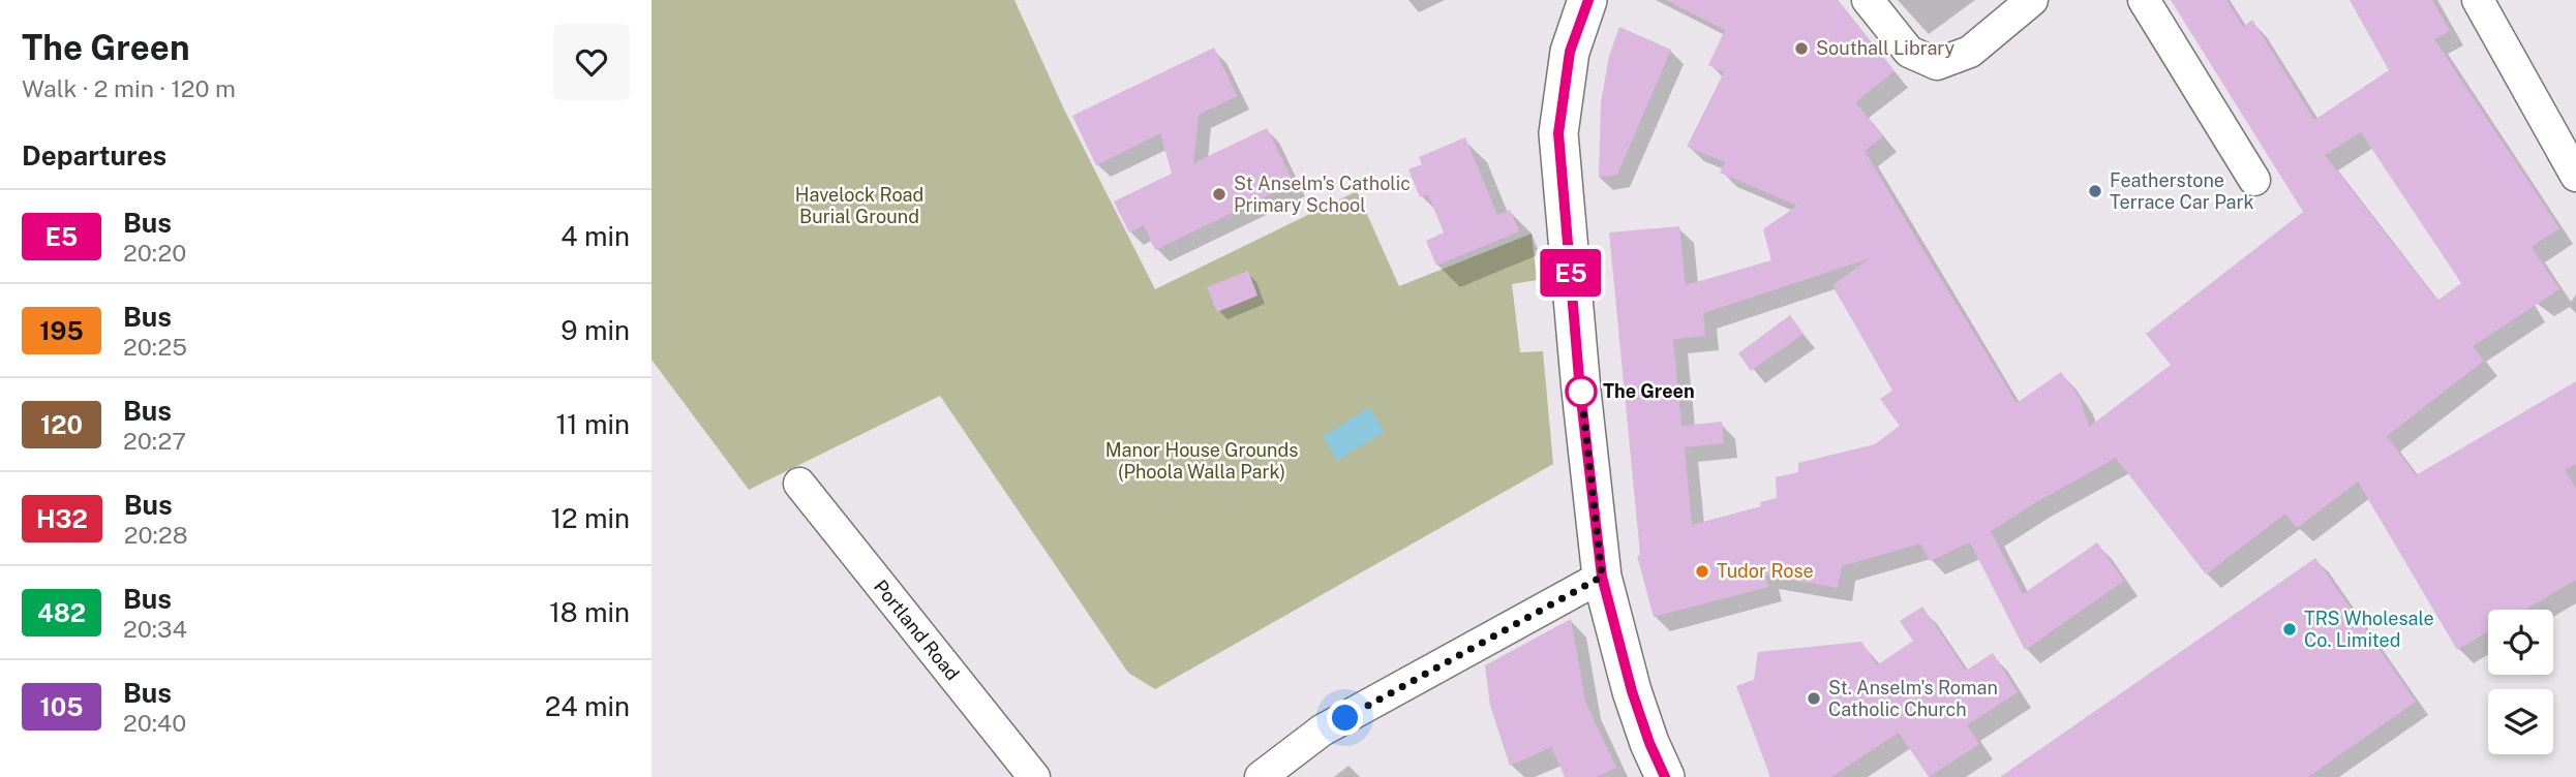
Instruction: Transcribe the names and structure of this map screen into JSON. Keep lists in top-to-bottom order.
{
  "streets": {
    "street": ["Portland Road"]
  },
  "parks": ["Havelock Road Burial Ground", "Manor House Grounds (Phoola Walla Park)"],
  "places": [
    "Southall Library",
    "Featherstone Terrace Car Park",
    "St Anselm's Catholic Primary School",
    "The Green",
    "Tudor Rose",
    "TRS Wholesale Co. Limited",
    "St. Anselm's Roman Catholic Church"
  ],
  "lines": ["bus line E5"],
  "page": {
    "heading": [
      ["The Green", "Walk · 2 min · 120 m"],
      "Departures"
    ],
    "on_map": "E5",
    "list": [
      {
        "mark": "E5",
        "name": "Bus",
        "note": "20:20",
        "value": "4 min"
      },
      {
        "mark": "195",
        "name": "Bus",
        "note": "20:25",
        "value": "9 min"
      },
      {
        "mark": "120",
        "name": "Bus",
        "note": "20:27",
        "value": "11 min"
      },
      {
        "mark": "H32",
        "name": "Bus",
        "note": "20:28",
        "value": "12 min"
      },
      {
        "mark": "482",
        "name": "Bus",
        "note": "20:34",
        "value": "18 min"
      },
      {
        "mark": "105",
        "name": "Bus",
        "note": "20:40",
        "value": "24 min"
      }
    ]
  }
}
